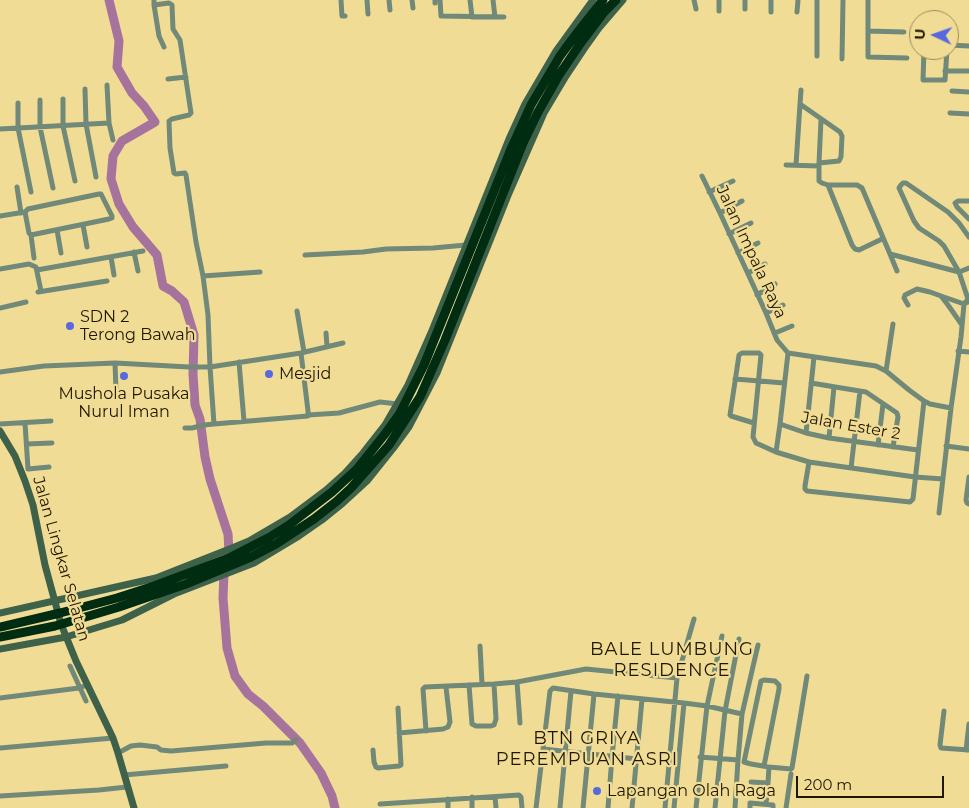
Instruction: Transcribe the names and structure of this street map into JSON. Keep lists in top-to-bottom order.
{
  "streets": {
    "street": ["Jalan Impala Raya", "Jalan Ester 2", "Jalan Lingkar Selatan"]
  },
  "districts": ["BALE LUMBUNG RESIDENCE", "BTN GRIYA PEREMPUAN ASRI"],
  "places": [
    "SDN 2 Terong Bawah",
    "Mesjid",
    "Mushola Pusaka Nurul Iman",
    "Lapangan Olah Raga"
  ],
  "scale_bar": "200 m",
  "north": "left"
}
